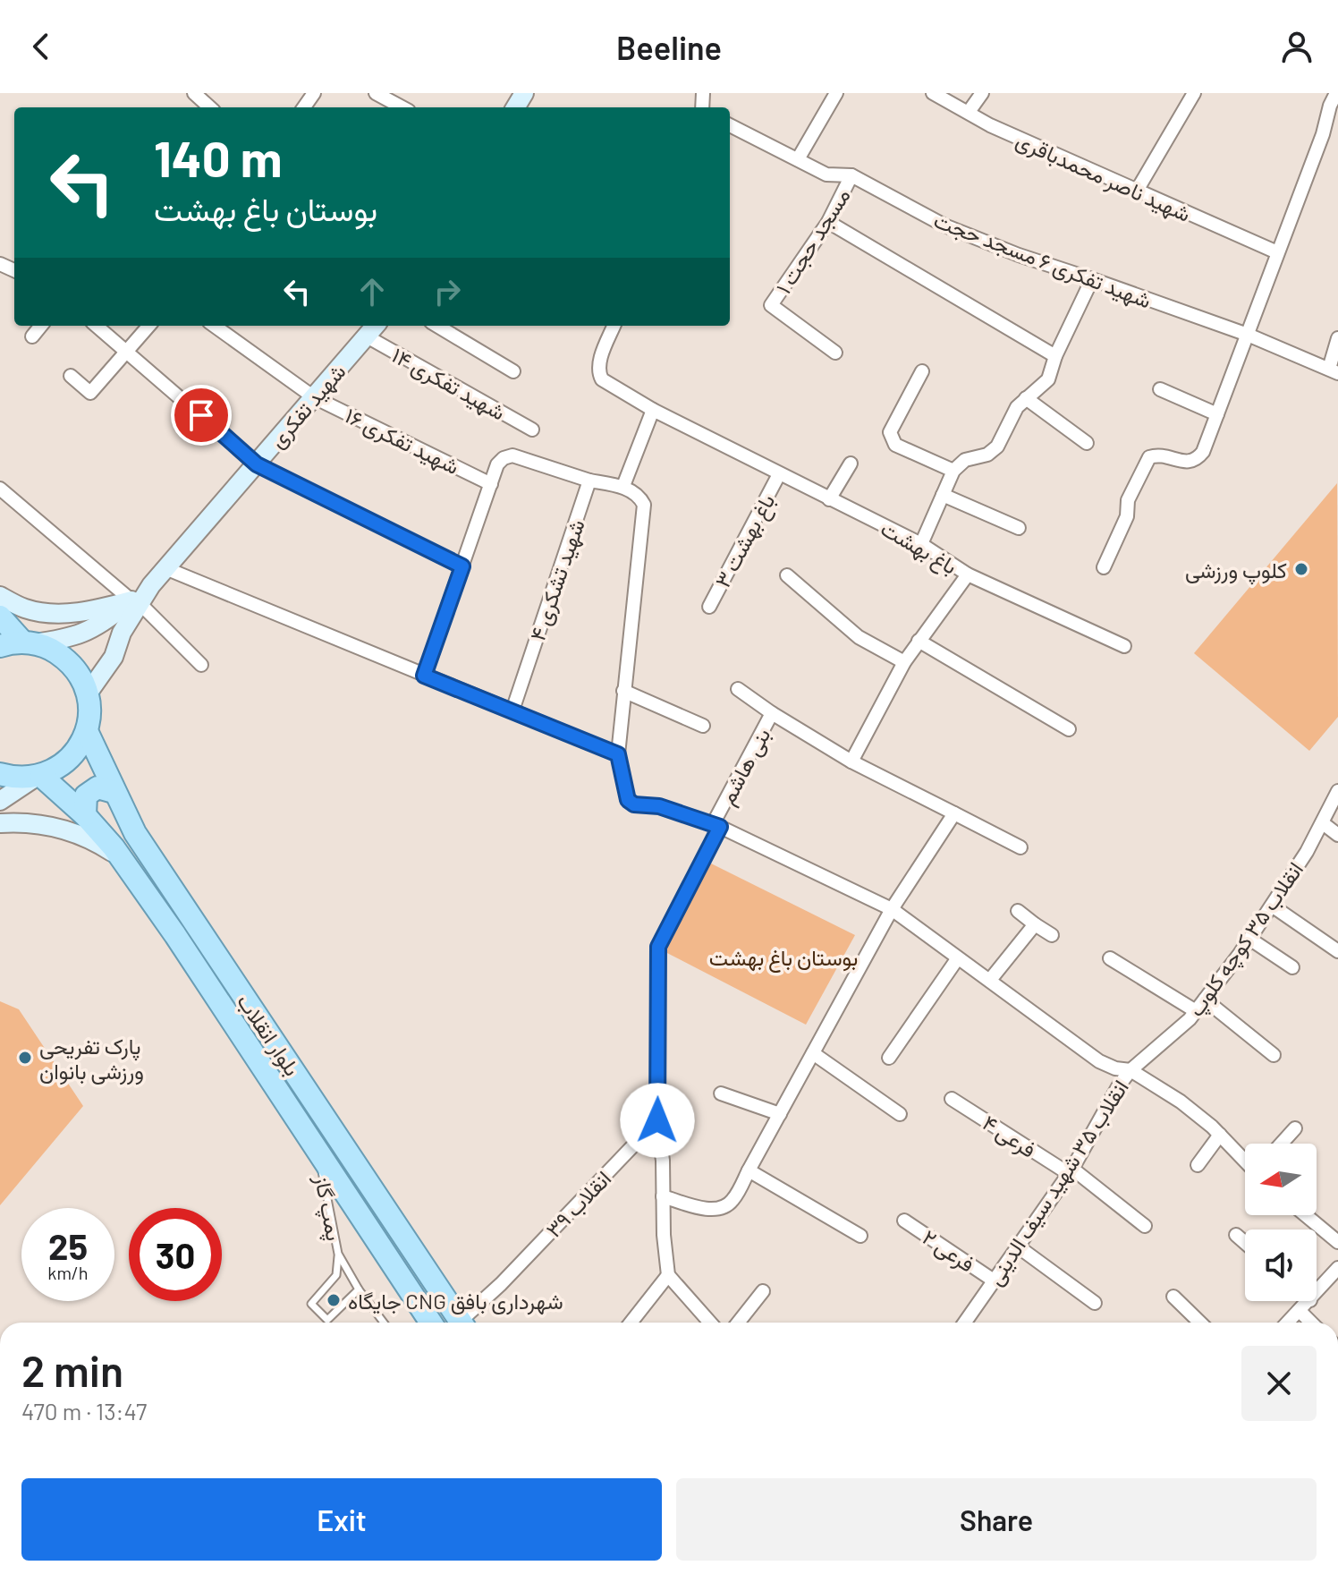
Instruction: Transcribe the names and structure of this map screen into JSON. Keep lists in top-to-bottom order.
{
  "streets": {
    "main road": ["بلوار انقلاب"],
    "street": [
      "شهید ناصر محمدباقری",
      "مسجد حجت ۱",
      "شهید تفکری ۶ مسجد حجت",
      "شهید تفکری ۱۴",
      "شهید تفکری",
      "شهید تفکری ۱۶",
      "باغ بهشت ۳",
      "باغ بهشت",
      "شهید تشکری ۴",
      "بنی هاشم",
      "انقلاب ۳۵ کوچه کلوپ",
      "فرعی ۴",
      "انقلاب ۳۵ شهید سیف الدینی",
      "انقلاب ۳۹",
      "فرعی ۲"
    ],
    "lane": ["پمپ گاز"]
  },
  "crossings": [
    ["مسجد حجت ۱", "شهید تفکری ۶ مسجد حجت"],
    ["شهید تفکری ۱۴", "شهید تفکری"],
    ["شهید تفکری", "شهید تفکری ۱۶"],
    ["باغ بهشت ۳", "باغ بهشت"],
    ["باغ بهشت", "بنی هاشم"],
    ["انقلاب ۳۵ کوچه کلوپ", "انقلاب ۳۵ شهید سیف الدینی"],
    ["بلوار انقلاب", "پمپ گاز"],
    ["فرعی ۴", "انقلاب ۳۵ شهید سیف الدینی"],
    ["انقلاب ۳۵ شهید سیف الدینی", "فرعی ۲"]
  ],
  "parks": ["بوستان باغ بهشت"],
  "places": ["کلوپ ورزشی", "پارک تفریحی ورزشی بانوان", "جایگاه CNG شهرداری بافق"],
  "north": "left",
  "page": {
    "header": "Beeline",
    "turn": ["140 m", "بوستان باغ بهشت"],
    "speed": "25 km/h",
    "limit": "30",
    "heading": ["2 min", "470 m · 13:47"],
    "buttons": ["Exit", "Share"]
  }
}
